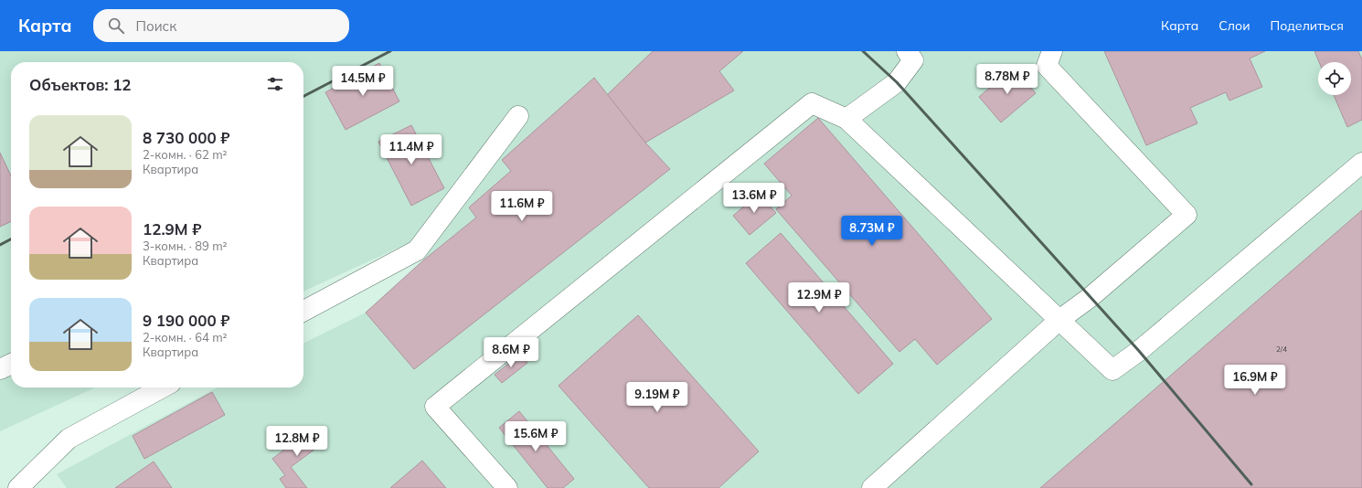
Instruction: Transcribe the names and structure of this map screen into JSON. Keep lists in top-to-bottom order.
{
  "house_numbers": ["2/4"],
  "page": {
    "header": "Карта",
    "search": "Поиск",
    "nav": ["Карта", "Слои", "Поделиться"],
    "heading": "Объектов: 12",
    "price": [
      "8.78M ₽",
      "14.5M ₽",
      "11.4M ₽",
      "13.6M ₽",
      "11.6M ₽",
      "8.73M ₽",
      "12.9M ₽",
      "8.6M ₽",
      "16.9M ₽",
      "9.19M ₽",
      "15.6M ₽",
      "12.8M ₽"
    ],
    "list": [
      {
        "name": "8 730 000 ₽",
        "note": "2-комн. · 62 m² · Квартира"
      },
      {
        "name": "12.9M ₽",
        "note": "3-комн. · 89 m² · Квартира"
      },
      {
        "name": "9 190 000 ₽",
        "note": "2-комн. · 64 m² · Квартира"
      }
    ]
  }
}
